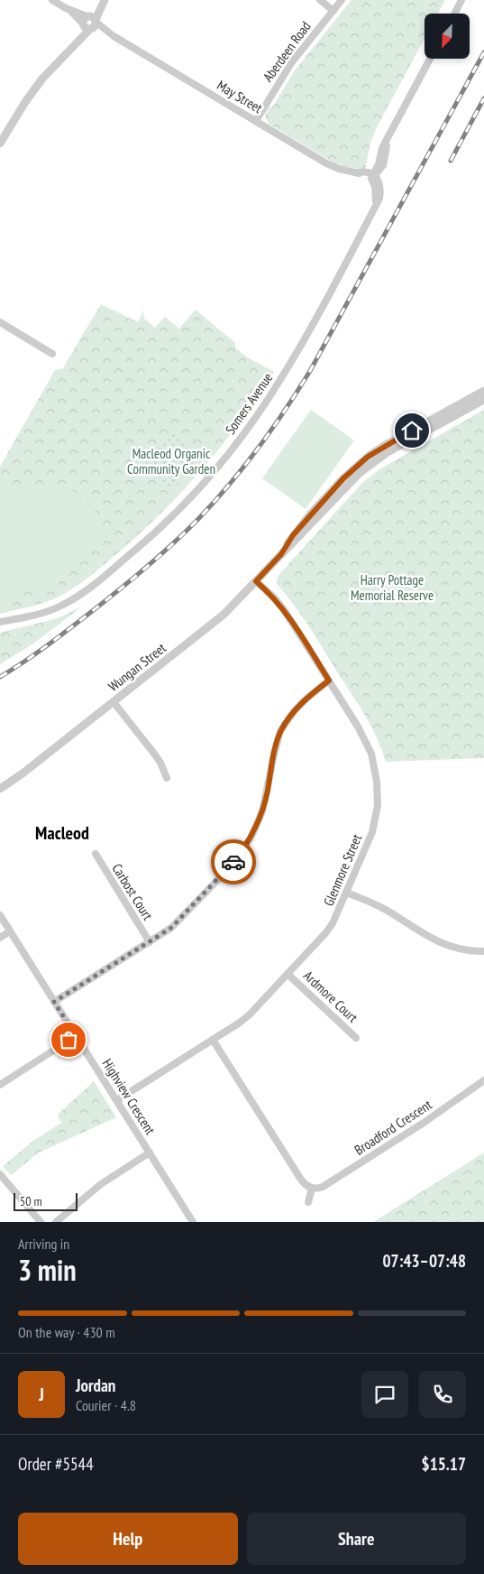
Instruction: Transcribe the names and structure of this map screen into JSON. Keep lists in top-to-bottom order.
{
  "streets": {
    "street": [
      "Aberdeen Road",
      "May Street",
      "Somers Avenue",
      "Wungan Street",
      "Glenmore Street",
      "Carbost Court",
      "Ardmore Court",
      "Highview Crescent",
      "Broadford Crescent"
    ]
  },
  "crossings": [
    ["Aberdeen Road", "May Street"],
    ["May Street", "Somers Avenue"],
    ["Wungan Street", "Glenmore Street"],
    ["Glenmore Street", "Ardmore Court"],
    ["Glenmore Street", "Highview Crescent"]
  ],
  "districts": ["Macleod"],
  "parks": ["Macleod Organic Community Garden", "Harry Pottage Memorial Reserve"],
  "scale_bar": "50 m",
  "north": "bottom left",
  "page": {
    "scale": "50 m",
    "heading": ["3 min", "Arriving in", "07:43–07:48"],
    "panel": [
      "Jordan",
      "Courier · 4.8",
      "Order #5544",
      "$15.17"
    ],
    "bar": "On the way · 430 m",
    "round": "J",
    "buttons": ["Help", "Share"]
  }
}
